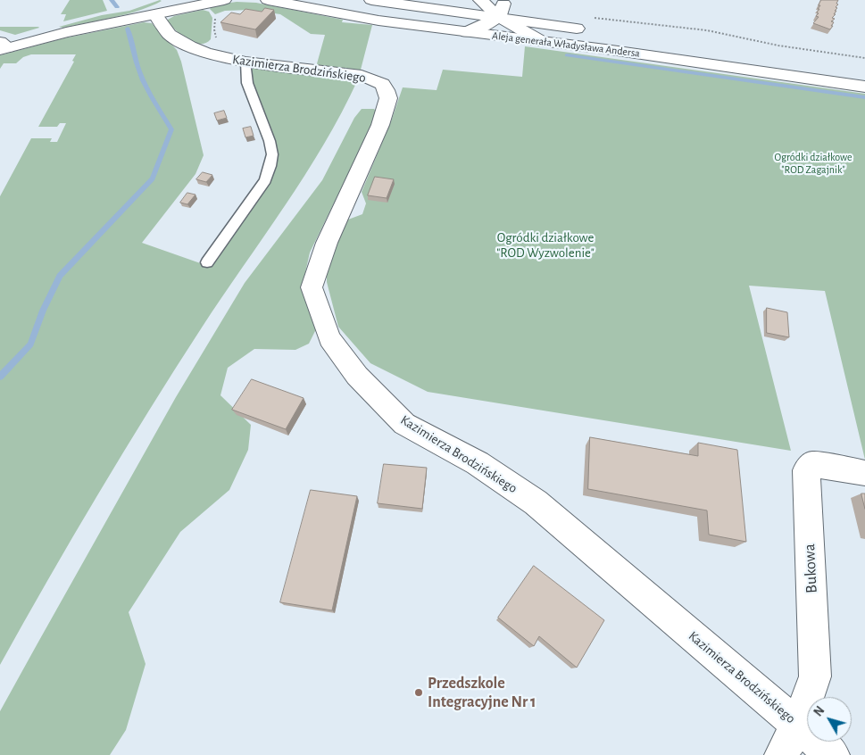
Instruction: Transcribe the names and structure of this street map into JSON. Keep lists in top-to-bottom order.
{
  "streets": {
    "street": ["Aleja generała Władysława Andersa", "Kazimierza Brodzińskiego", "Bukowa"]
  },
  "crossings": [
    ["Kazimierza Brodzińskiego", "Bukowa"]
  ],
  "parks": ["Ogródki działkowe \"ROD Zagajnik\"", "Ogródki działkowe \"ROD Wyzwolenie\""],
  "places": ["Przedszkole Integracyjne Nr 1"],
  "north": "top left"
}
